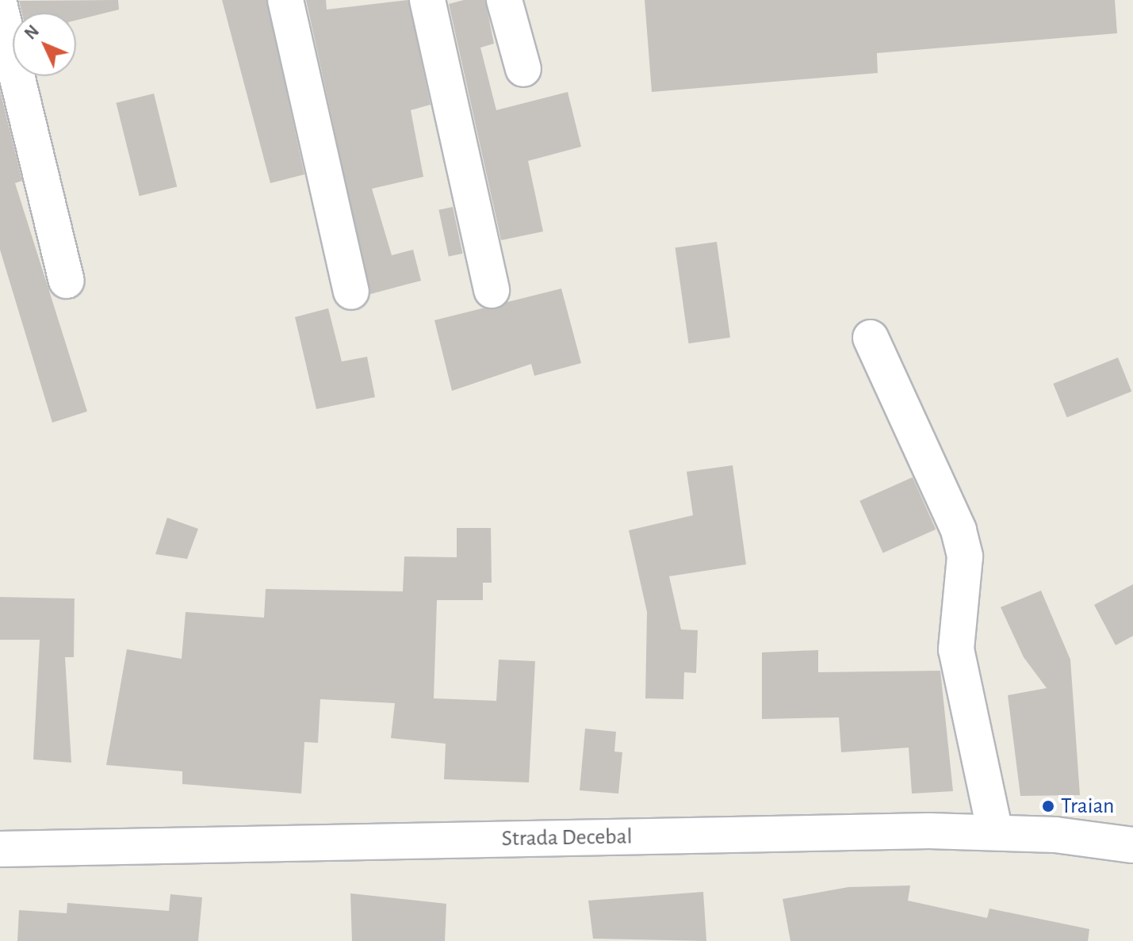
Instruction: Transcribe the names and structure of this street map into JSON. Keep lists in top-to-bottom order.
{
  "streets": {
    "street": ["Strada Decebal"]
  },
  "places": ["Traian"],
  "north": "top left"
}
